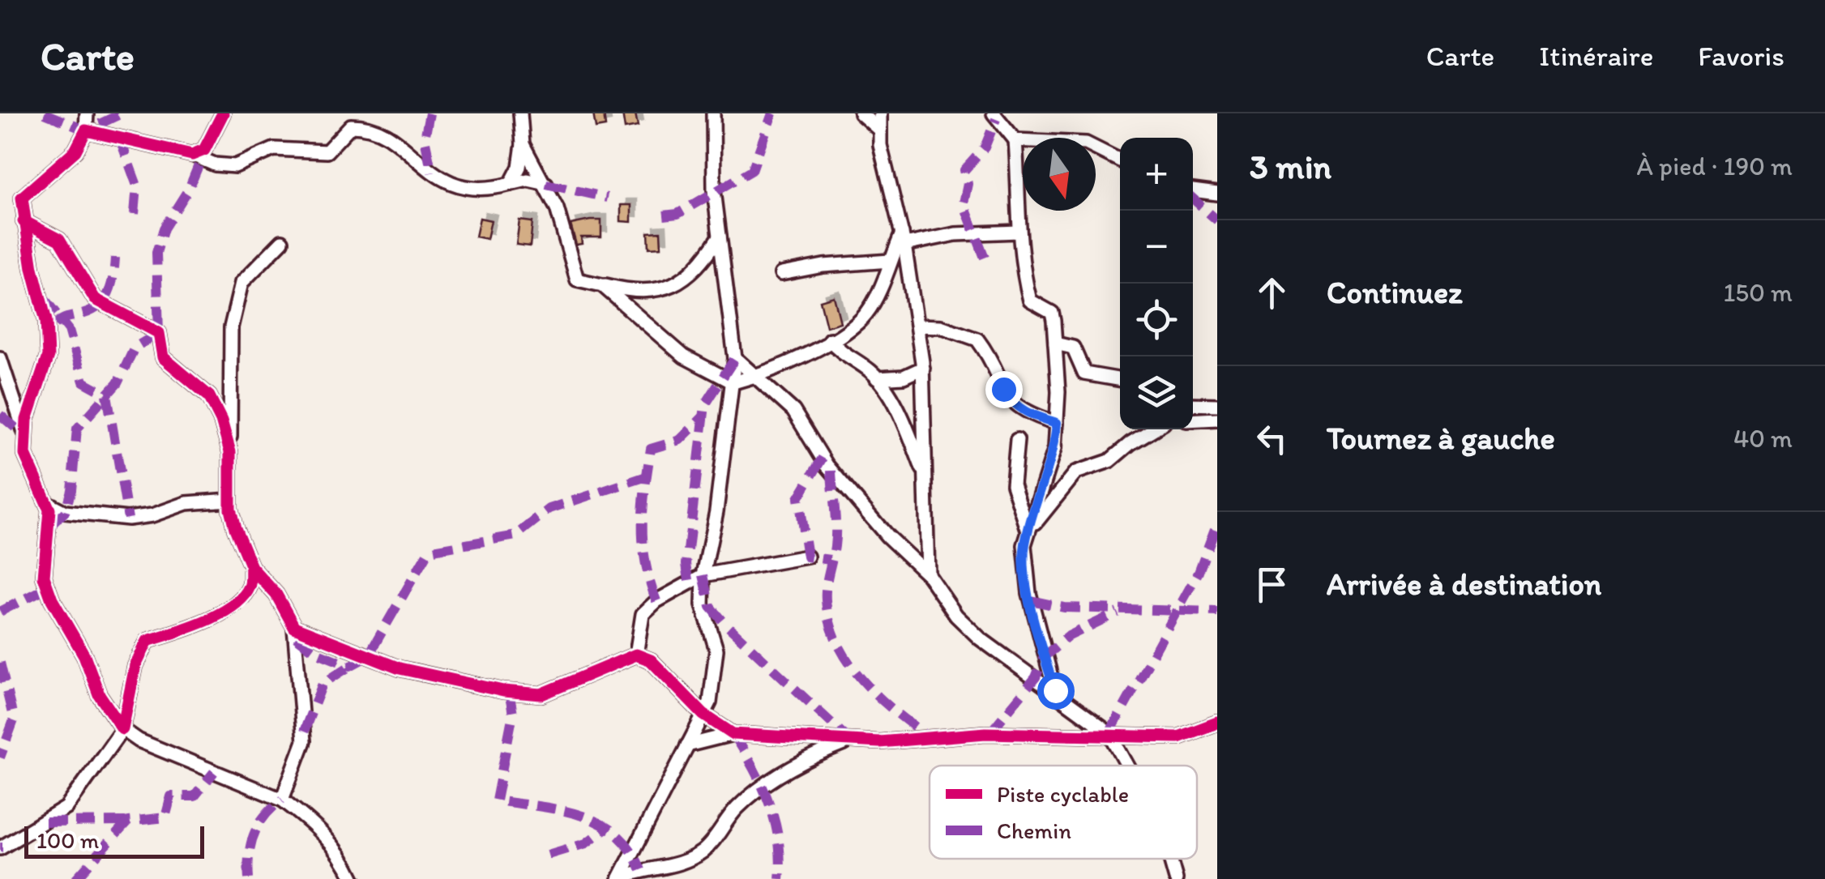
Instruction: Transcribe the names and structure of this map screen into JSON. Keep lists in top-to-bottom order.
{
  "legend": ["Piste cyclable", "Chemin"],
  "scale_bar": "100 m",
  "north": "bottom",
  "page": {
    "header": "Carte",
    "nav": ["Carte", "Itinéraire", "Favoris"],
    "heading": ["3 min", "À pied · 190 m"],
    "map_buttons": ["+", "−"],
    "list": [
      ["Continuez", "150 m"],
      ["Tournez à gauche", "40 m"],
      "Arrivée à destination"
    ],
    "scale": "100 m"
  }
}
